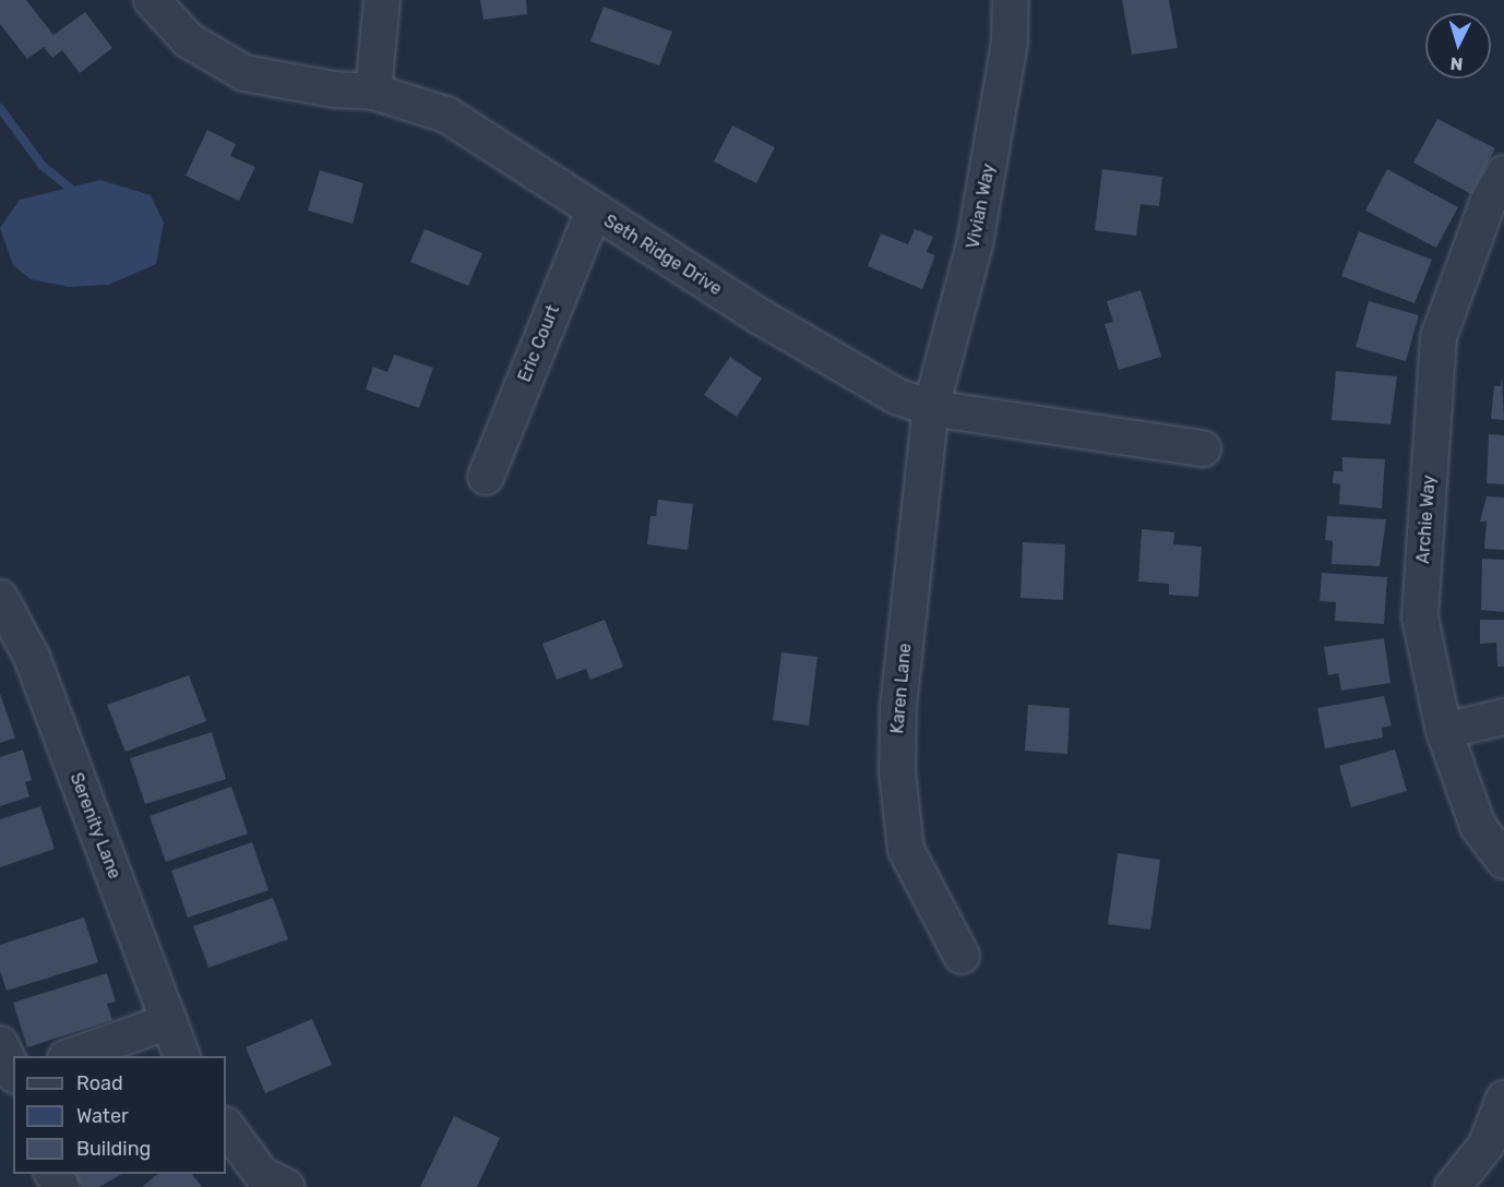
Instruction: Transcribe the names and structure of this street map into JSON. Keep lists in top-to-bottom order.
{
  "streets": {
    "street": [
      "Vivian Way",
      "Seth Ridge Drive",
      "Eric Court",
      "Archie Way",
      "Karen Lane",
      "Serenity Lane"
    ]
  },
  "crossings": [
    ["Vivian Way", "Seth Ridge Drive"],
    ["Vivian Way", "Karen Lane"],
    ["Seth Ridge Drive", "Eric Court"],
    ["Seth Ridge Drive", "Karen Lane"]
  ],
  "legend": ["Road", "Water", "Building"],
  "north": "bottom"
}
